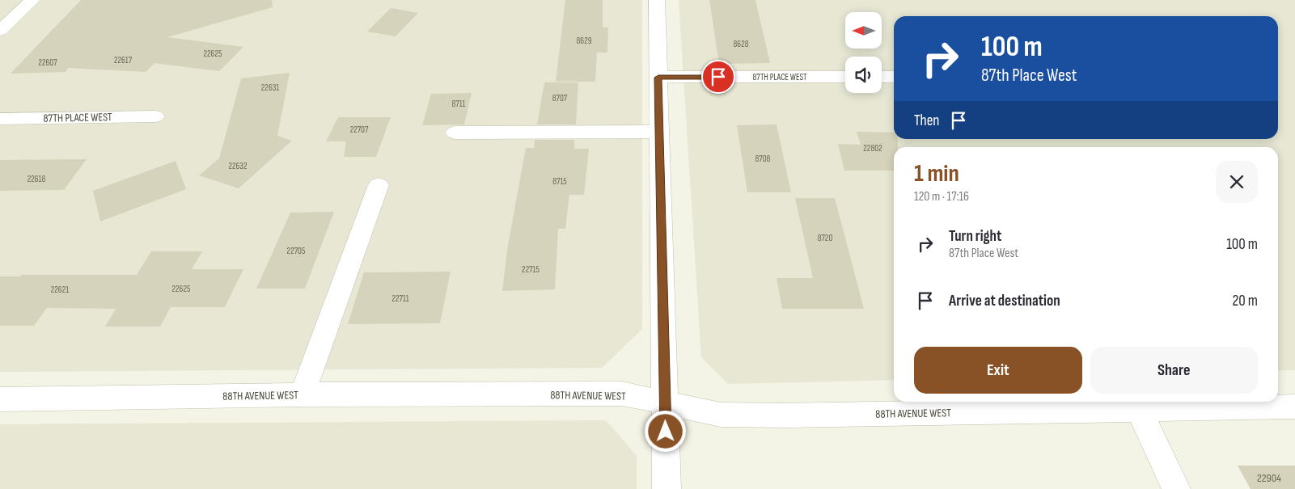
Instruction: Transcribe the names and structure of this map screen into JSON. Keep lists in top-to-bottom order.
{
  "streets": {
    "street": ["87TH PLACE WEST", "88TH AVENUE WEST"]
  },
  "house_numbers": [
    "8629",
    "8628",
    "22625",
    "22617",
    "22607",
    "22631",
    "8707",
    "8711",
    "22707",
    "22802",
    "8708",
    "22632",
    "22618",
    "8715",
    "8720",
    "22705",
    "22715",
    "22625",
    "22621",
    "22711",
    "22904"
  ],
  "north": "left",
  "page": {
    "turn": ["100 m", "87th Place West"],
    "then": "Then",
    "heading": ["1 min", "120 m · 17:16"],
    "list": [
      {
        "name": "Turn right",
        "note": "87th Place West",
        "value": "100 m"
      },
      {
        "name": "Arrive at destination",
        "value": "20 m"
      }
    ],
    "buttons": ["Exit", "Share"]
  }
}
